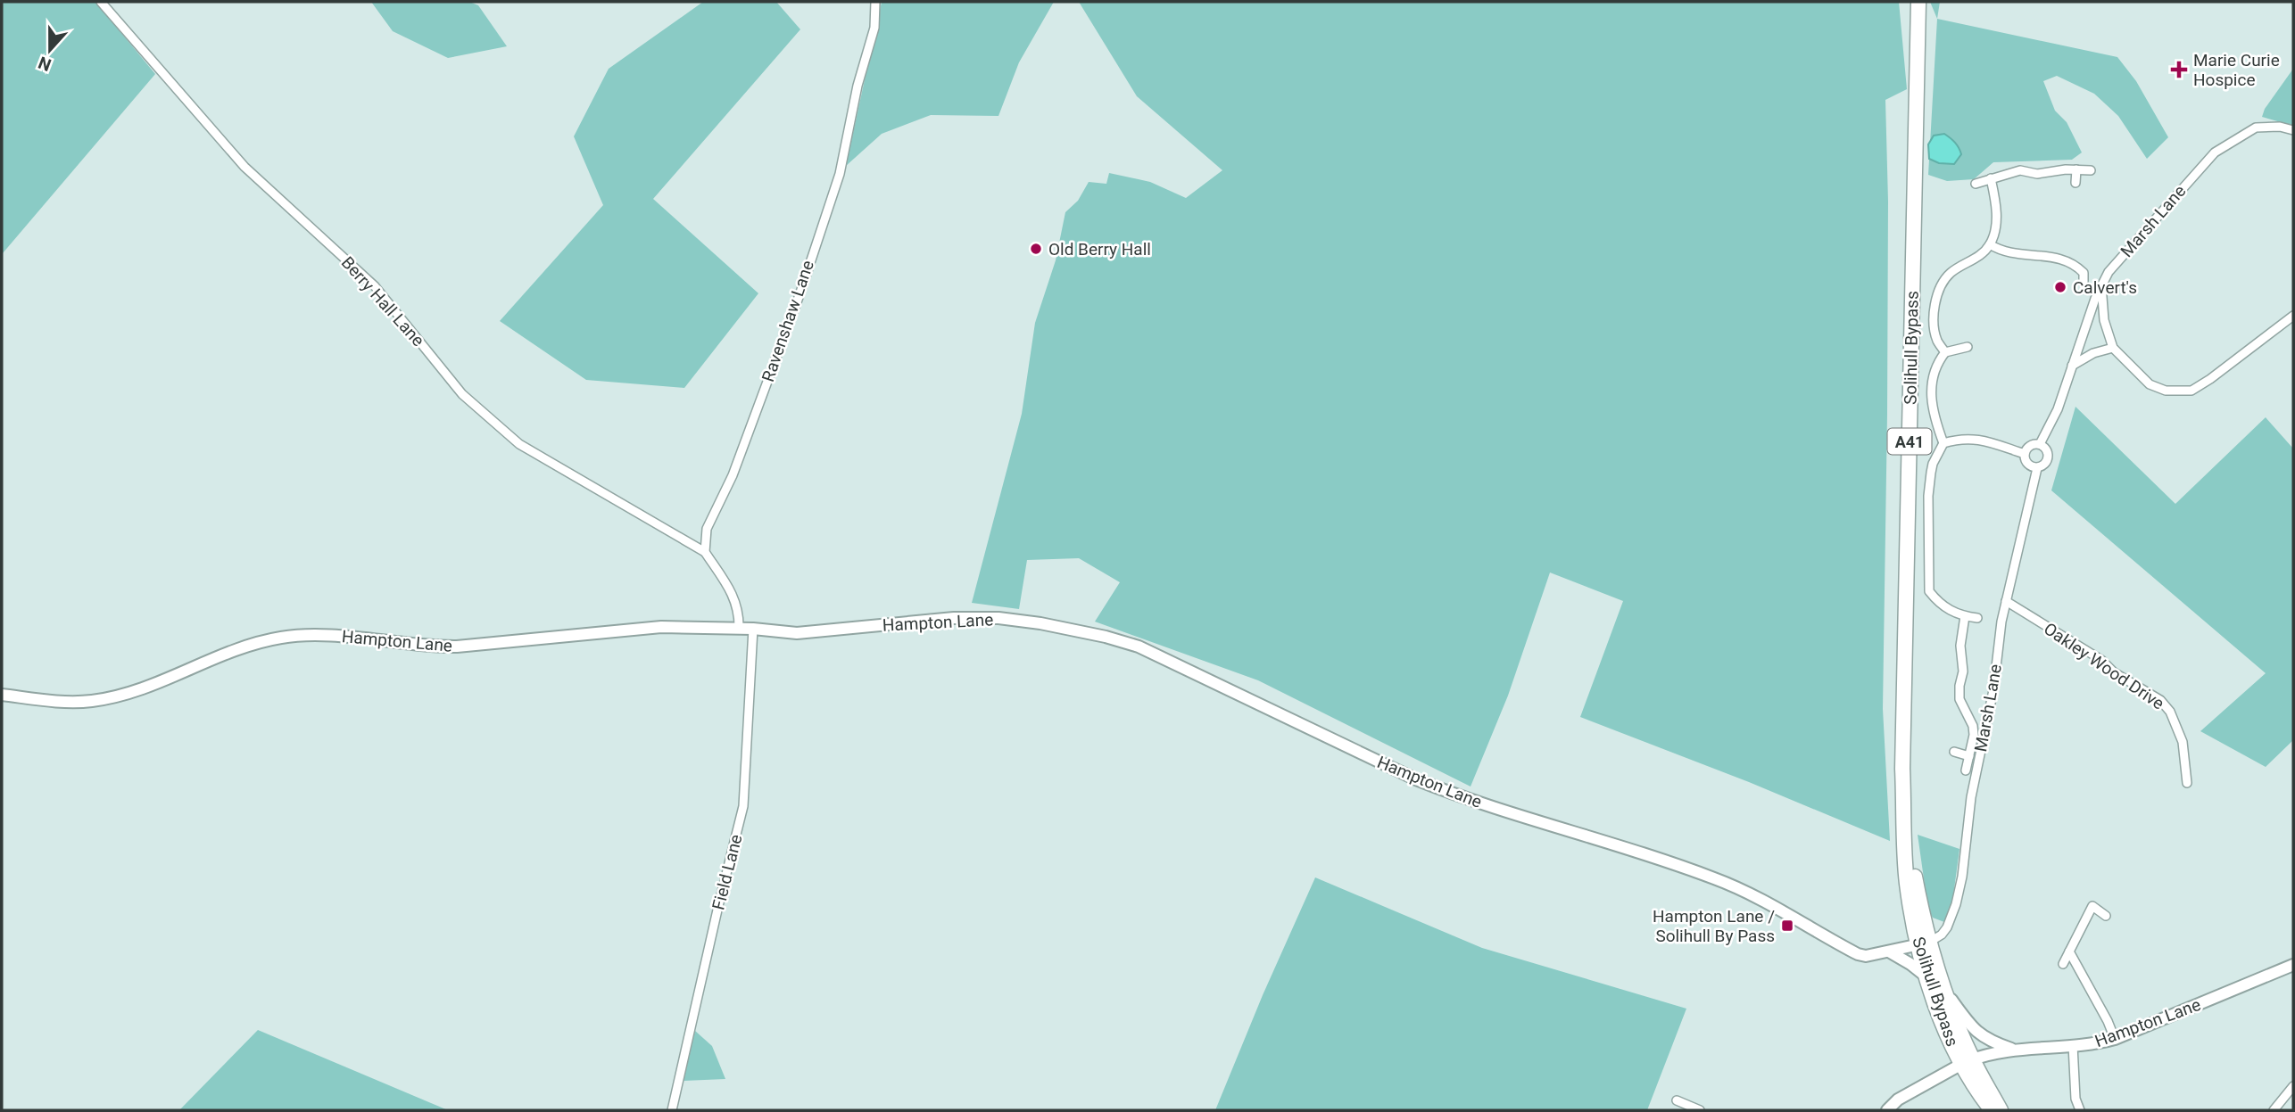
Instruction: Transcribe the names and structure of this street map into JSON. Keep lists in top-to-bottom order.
{
  "streets": {
    "highway": ["Solihull Bypass", "A41"],
    "main road": ["Hampton Lane"],
    "street": [
      "Marsh Lane",
      "Berry Hall Lane",
      "Ravenshaw Lane",
      "Oakley Wood Drive",
      "Field Lane"
    ]
  },
  "crossings": [
    ["Marsh Lane", "Solihull Bypass"],
    ["Marsh Lane", "Hampton Lane"],
    ["Marsh Lane", "Oakley Wood Drive"],
    ["Berry Hall Lane", "Ravenshaw Lane"],
    ["Solihull Bypass", "Hampton Lane"],
    ["Hampton Lane", "Field Lane"]
  ],
  "places": {
    "health": ["Marie Curie Hospice"],
    "other": ["Old Berry Hall", "Calvert's"],
    "transit": ["Hampton Lane / Solihull By Pass"]
  },
  "north": "bottom"
}
